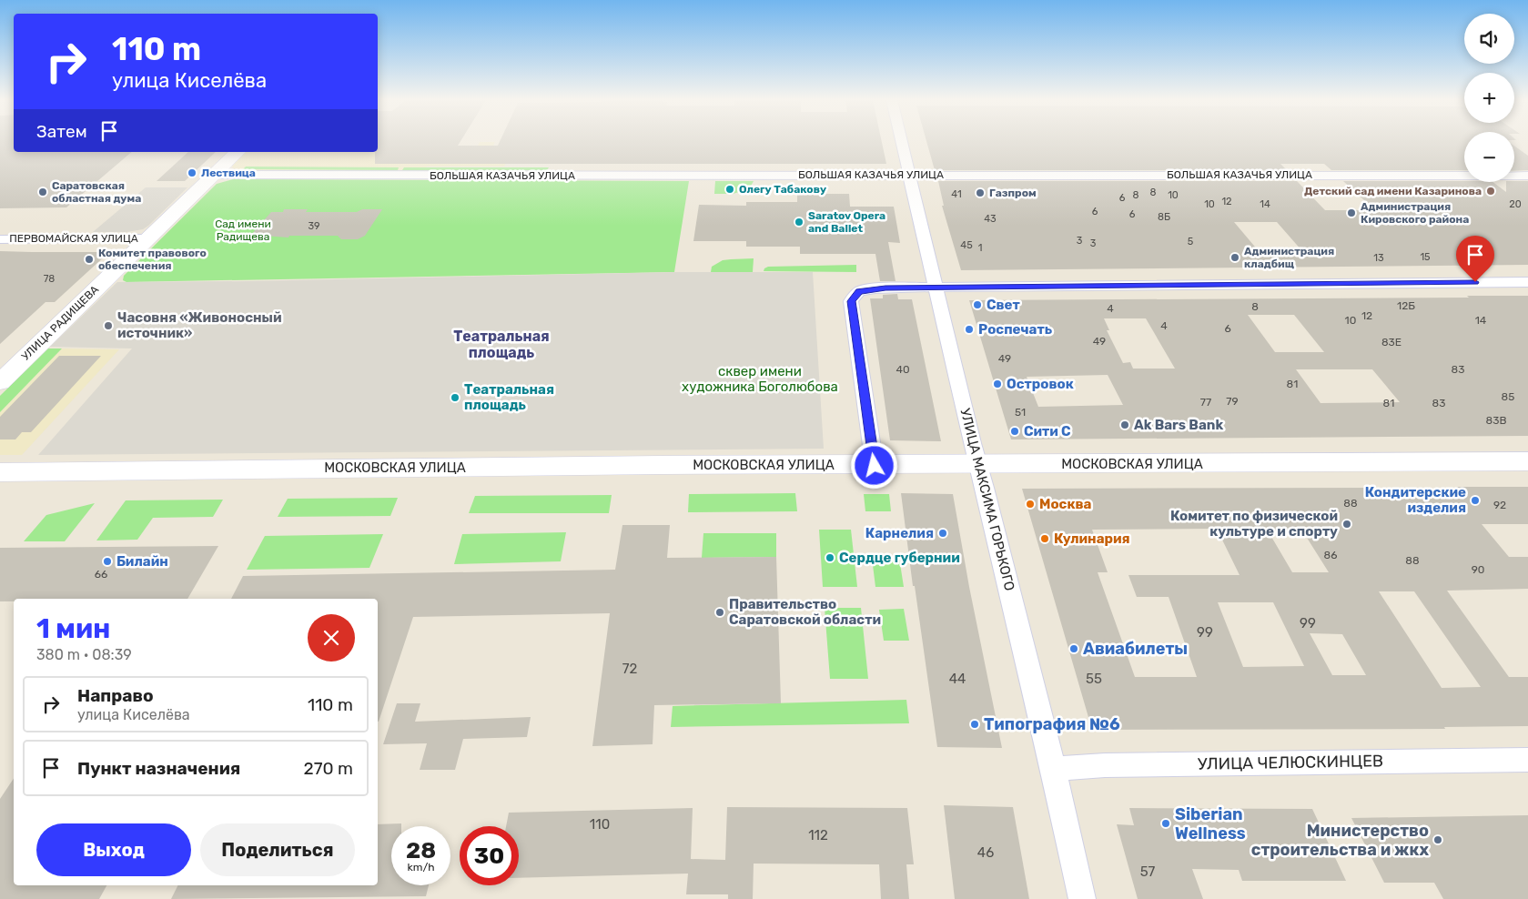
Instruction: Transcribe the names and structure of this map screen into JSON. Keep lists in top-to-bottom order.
{
  "streets": {
    "main road": ["УЛИЦА РАДИЩЕВА", "МОСКОВСКАЯ УЛИЦА"],
    "street": [
      "БОЛЬШАЯ КАЗАЧЬЯ УЛИЦА",
      "ПЕРВОМАЙСКАЯ УЛИЦА",
      "УЛИЦА МАКСИМА ГОРЬКОГО",
      "УЛИЦА ЧЕЛЮСКИНЦЕВ"
    ]
  },
  "crossings": [
    ["БОЛЬШАЯ КАЗАЧЬЯ УЛИЦА", "УЛИЦА РАДИЩЕВА"],
    ["БОЛЬШАЯ КАЗАЧЬЯ УЛИЦА", "УЛИЦА МАКСИМА ГОРЬКОГО"],
    ["ПЕРВОМАЙСКАЯ УЛИЦА", "УЛИЦА РАДИЩЕВА"],
    ["МОСКОВСКАЯ УЛИЦА", "УЛИЦА МАКСИМА ГОРЬКОГО"],
    ["УЛИЦА МАКСИМА ГОРЬКОГО", "УЛИЦА ЧЕЛЮСКИНЦЕВ"]
  ],
  "districts": ["Театральная площадь"],
  "parks": ["Сад имени Радищева", "сквер имени художника Боголюбова"],
  "places": [
    "Лествица",
    "Олегу Табакову",
    "Детский сад имени Казаринова",
    "Саратовская областная дума",
    "Газпром",
    "Администрация Кировского района",
    "Saratov Opera and Ballet",
    "Администрация кладбищ",
    "Комитет правового обеспечения",
    "Свет",
    "Часовня «Живоносный источник»",
    "Роспечать",
    "Островок",
    "Театральная площадь",
    "Ak Bars Bank",
    "Сити С",
    "Кондитерские изделия",
    "Москва",
    "Комитет по физической культуре и спорту",
    "Карнелия",
    "Кулинария",
    "Сердце губернии",
    "Билайн",
    "Правительство Саратовской области",
    "Авиабилеты",
    "Типография №6",
    "Siberian Wellness",
    "Министерство строительства и жкх"
  ],
  "house_numbers": [
    "8",
    "41",
    "8",
    "10",
    "6",
    "12",
    "10",
    "14",
    "20",
    "6",
    "6",
    "8Б",
    "43",
    "39",
    "3",
    "5",
    "3",
    "45",
    "1",
    "15",
    "13",
    "78",
    "12Б",
    "8",
    "4",
    "12",
    "10",
    "14",
    "4",
    "6",
    "49",
    "83Е",
    "49",
    "40",
    "83",
    "81",
    "85",
    "79",
    "77",
    "81",
    "83",
    "51",
    "83В",
    "88",
    "92",
    "86",
    "88",
    "90",
    "66",
    "99",
    "99",
    "72",
    "44",
    "55",
    "110",
    "112",
    "46",
    "57"
  ],
  "page": {
    "map_buttons": ["+", "−"],
    "turn": ["110 m", "улица Киселёва"],
    "then": "Затем",
    "heading": ["1 мин", "380 m · 08:39"],
    "list": [
      {
        "name": "Направо",
        "note": "улица Киселёва",
        "value": "110 m"
      },
      {
        "name": "Пункт назначения",
        "value": "270 m"
      }
    ],
    "buttons": ["Выход", "Поделиться"],
    "speed": "28 km/h",
    "limit": "30"
  }
}
